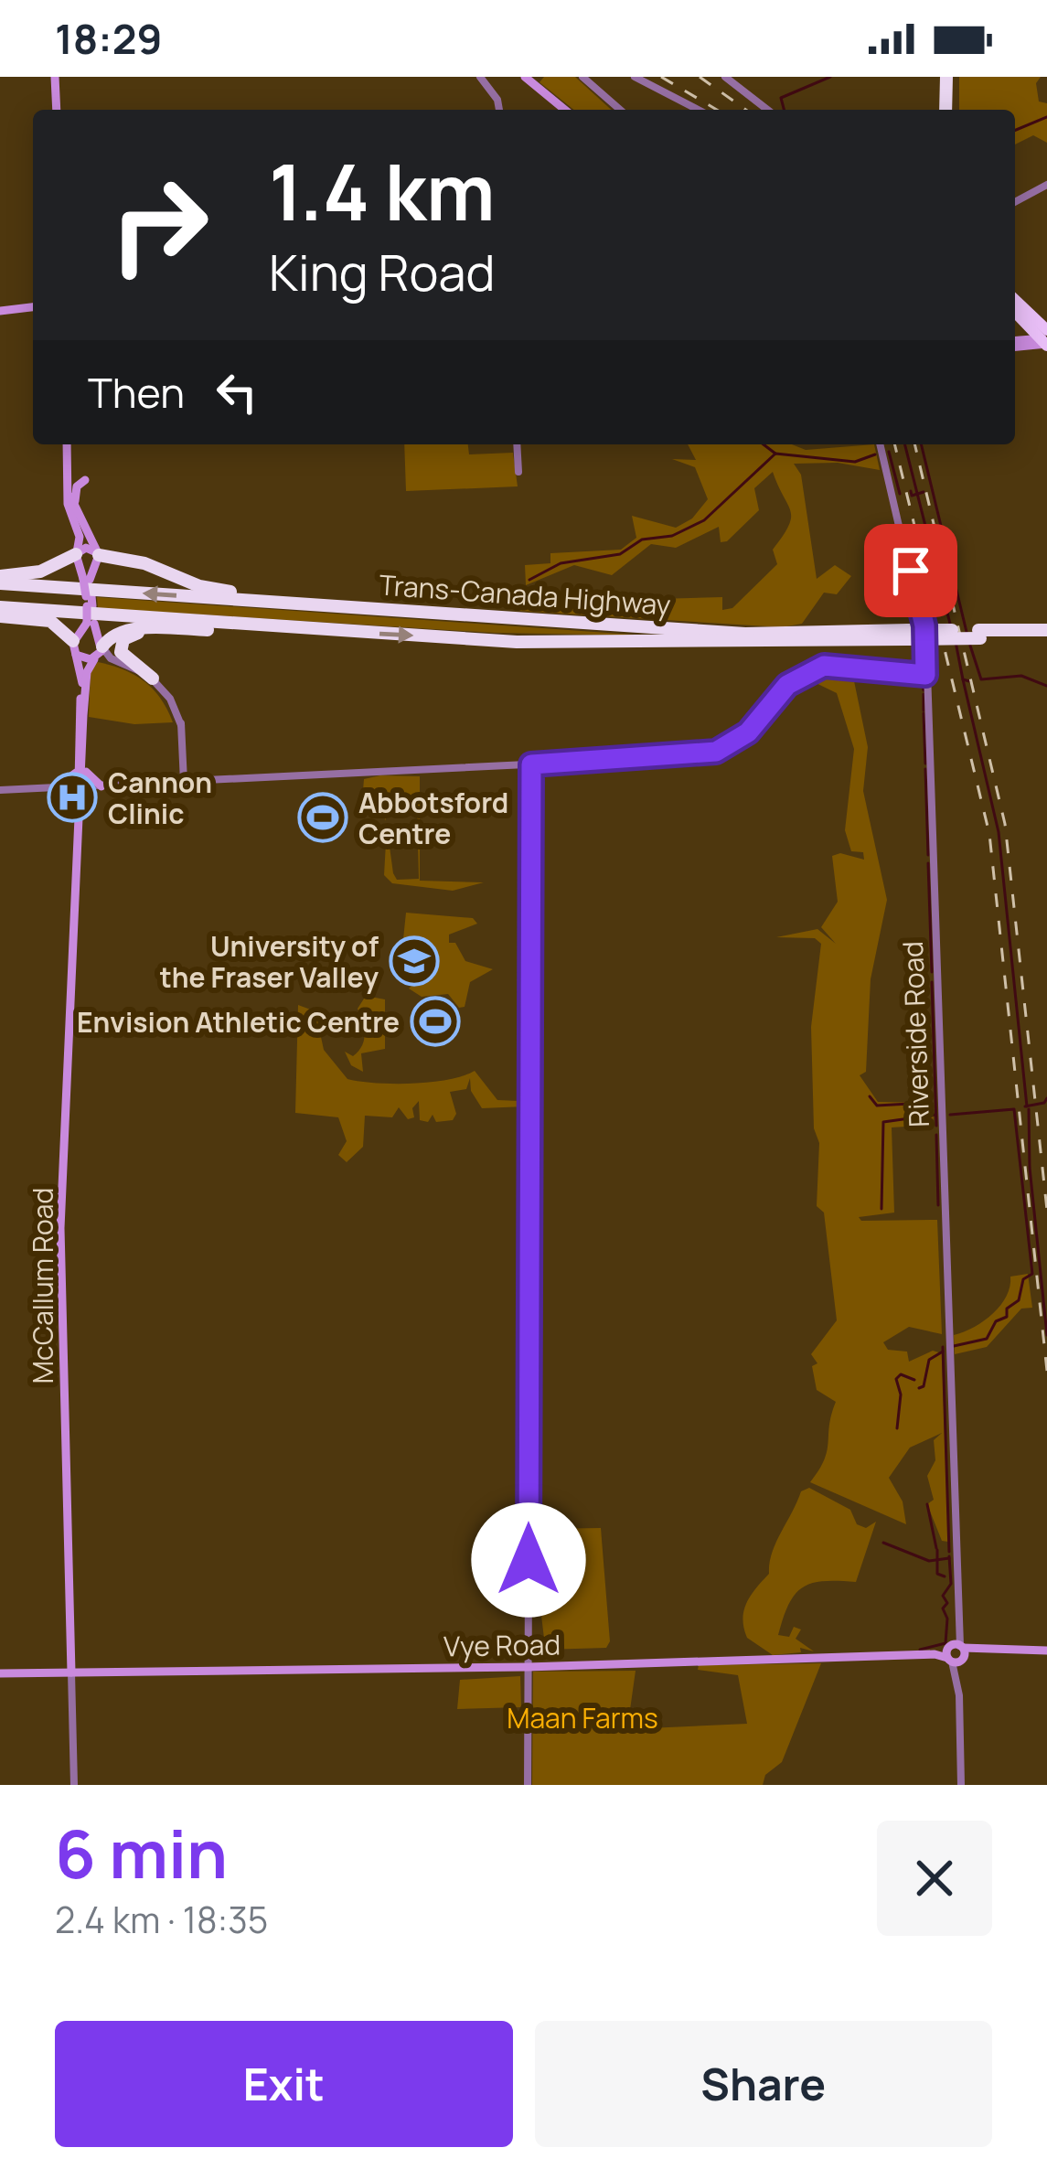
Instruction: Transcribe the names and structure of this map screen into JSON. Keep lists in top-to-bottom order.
{
  "streets": {
    "highway": ["Trans-Canada Highway"],
    "main road": ["McCallum Road", "Vye Road"],
    "street": ["Riverside Road"]
  },
  "crossings": [
    ["Riverside Road", "Vye Road"],
    ["McCallum Road", "Vye Road"]
  ],
  "parks": ["Maan Farms"],
  "places": {
    "hospital": ["Cannon Clinic"],
    "sports": ["Abbotsford Centre", "Envision Athletic Centre"],
    "school or university": ["University of the Fraser Valley"]
  },
  "page": {
    "status": "18:29",
    "turn": ["1.4 km", "King Road"],
    "then": "Then",
    "heading": ["6 min", "2.4 km · 18:35"],
    "buttons": ["Exit", "Share"]
  }
}
